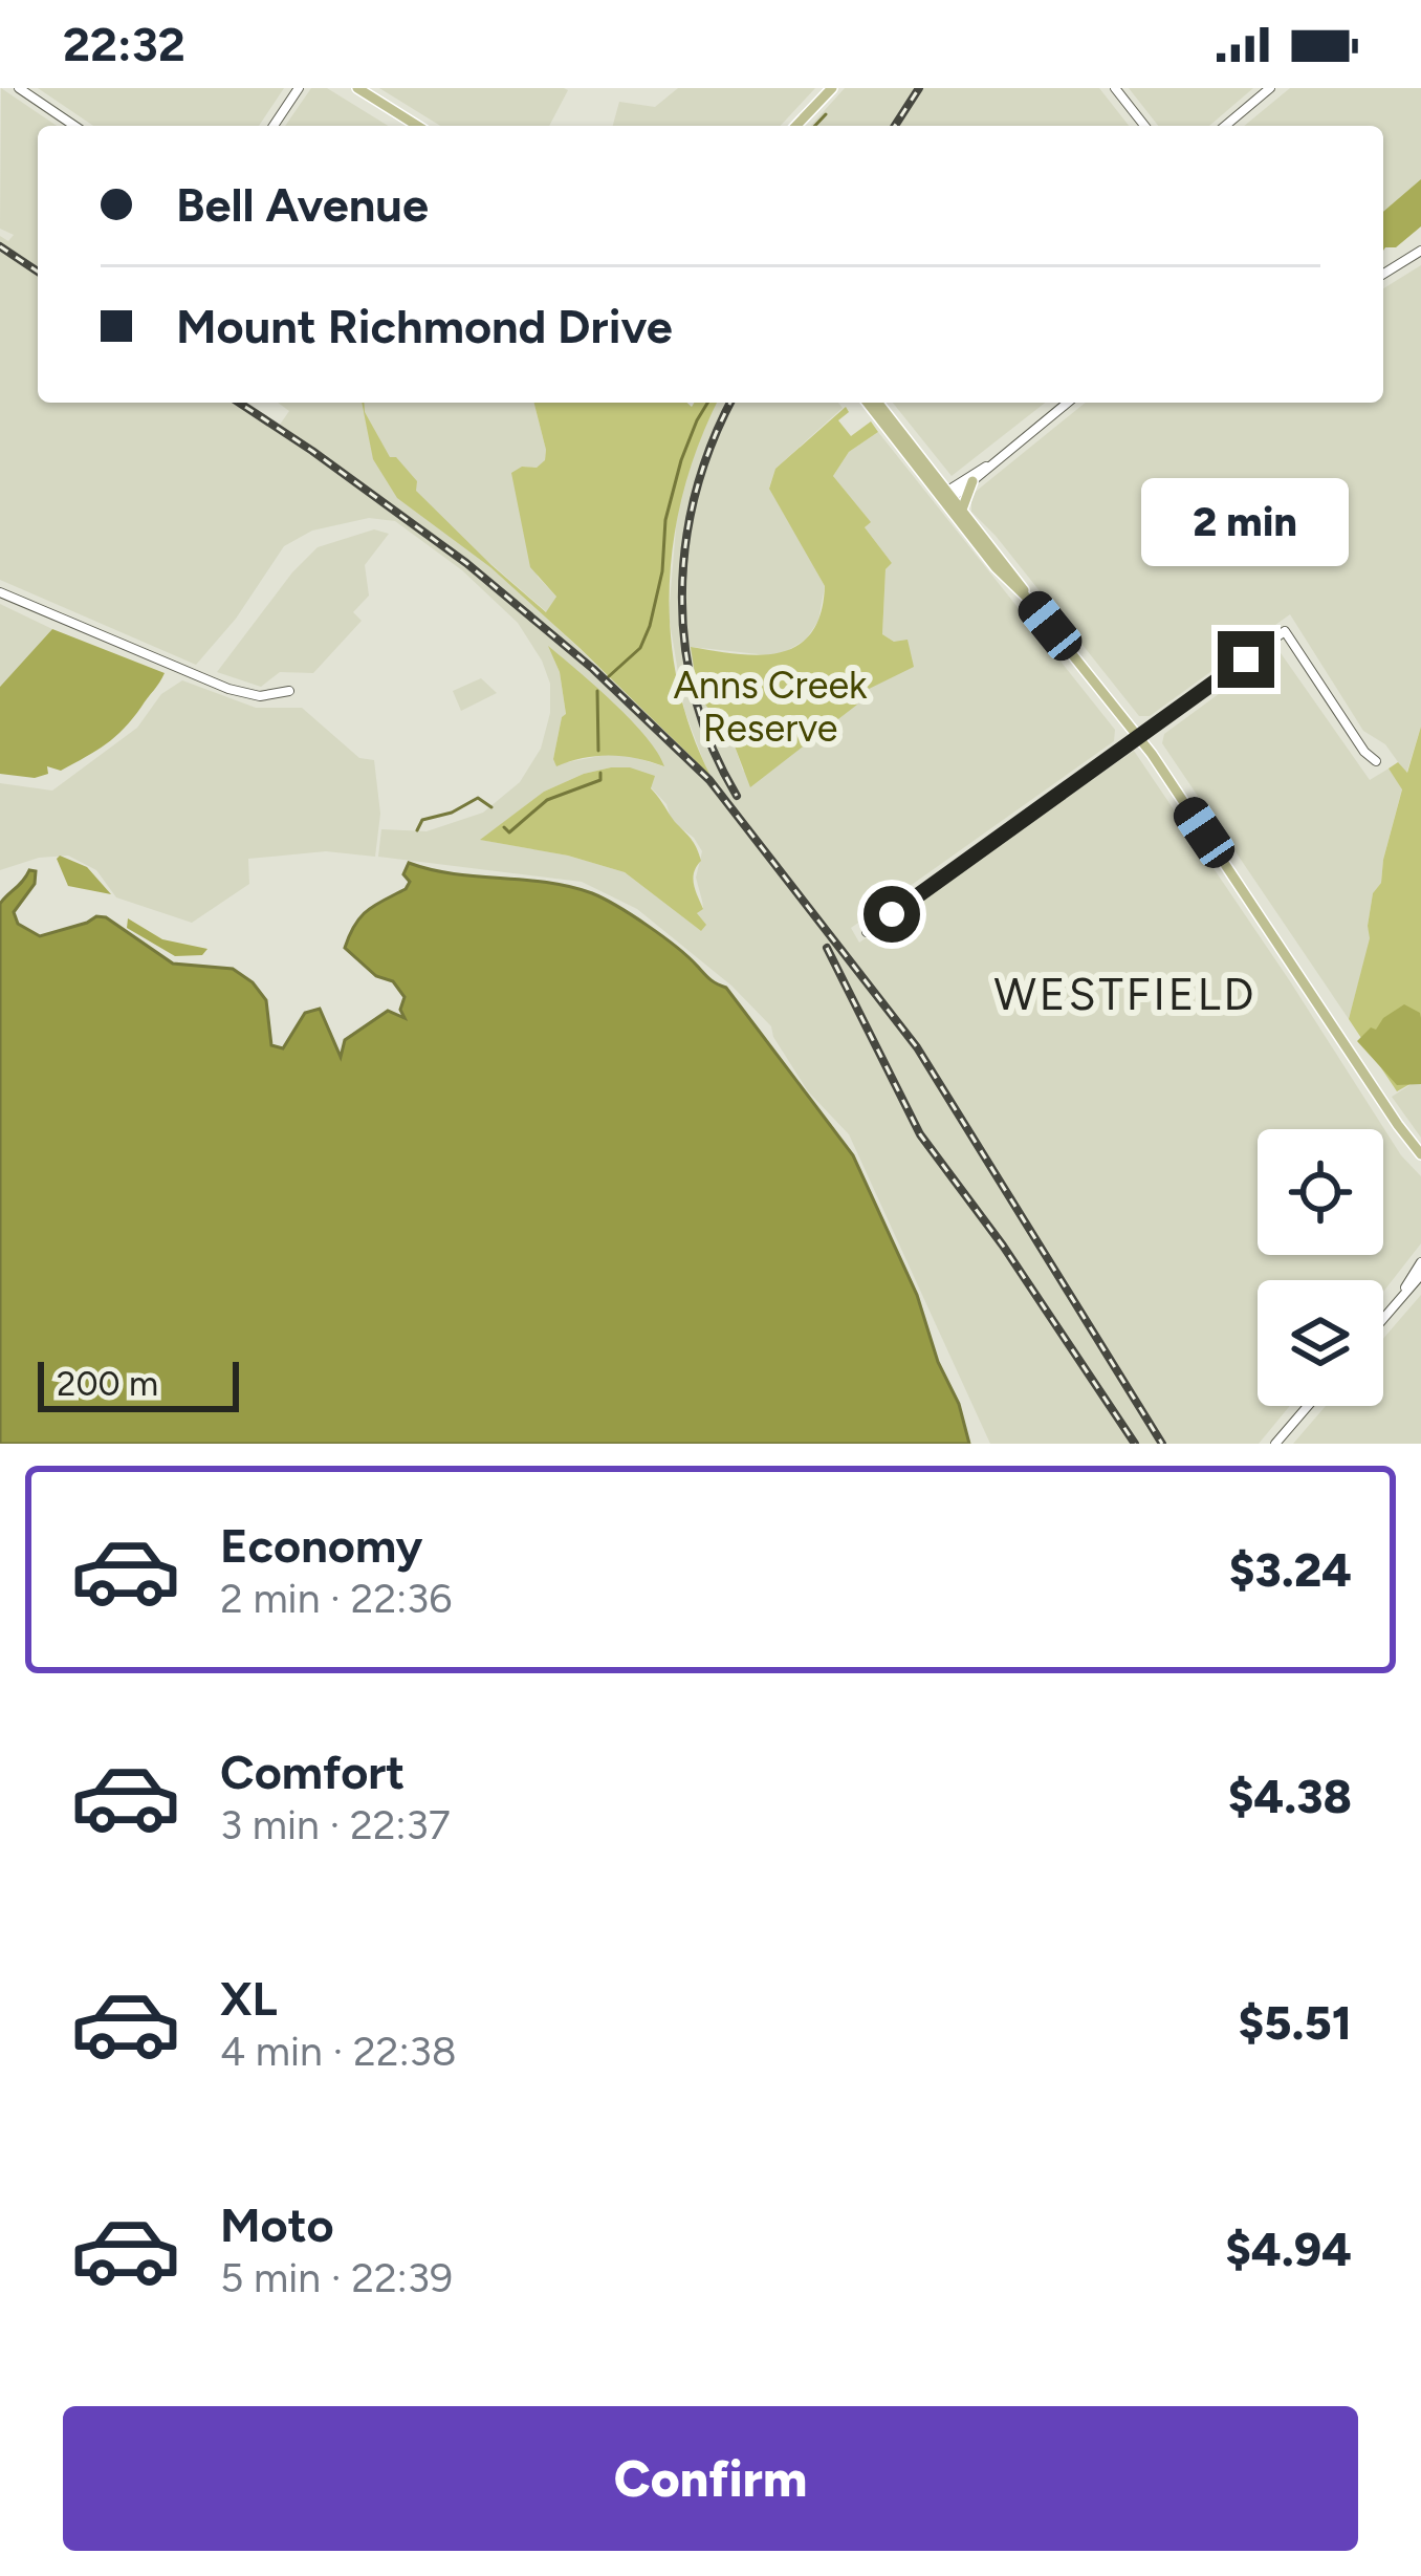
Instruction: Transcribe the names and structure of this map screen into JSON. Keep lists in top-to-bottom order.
{
  "districts": ["WESTFIELD"],
  "parks": ["Anns Creek Reserve"],
  "scale_bar": "200 m",
  "page": {
    "status": "22:32",
    "banner": ["Bell Avenue", "Mount Richmond Drive"],
    "bubble": "2 min",
    "scale": "200 m",
    "list": [
      {
        "name": "Economy",
        "note": "2 min · 22:36",
        "value": "$3.24"
      },
      {
        "name": "Comfort",
        "note": "3 min · 22:37",
        "value": "$4.38"
      },
      {
        "name": "XL",
        "note": "4 min · 22:38",
        "value": "$5.51"
      },
      {
        "name": "Moto",
        "note": "5 min · 22:39",
        "value": "$4.94"
      }
    ],
    "buttons": "Confirm"
  }
}
